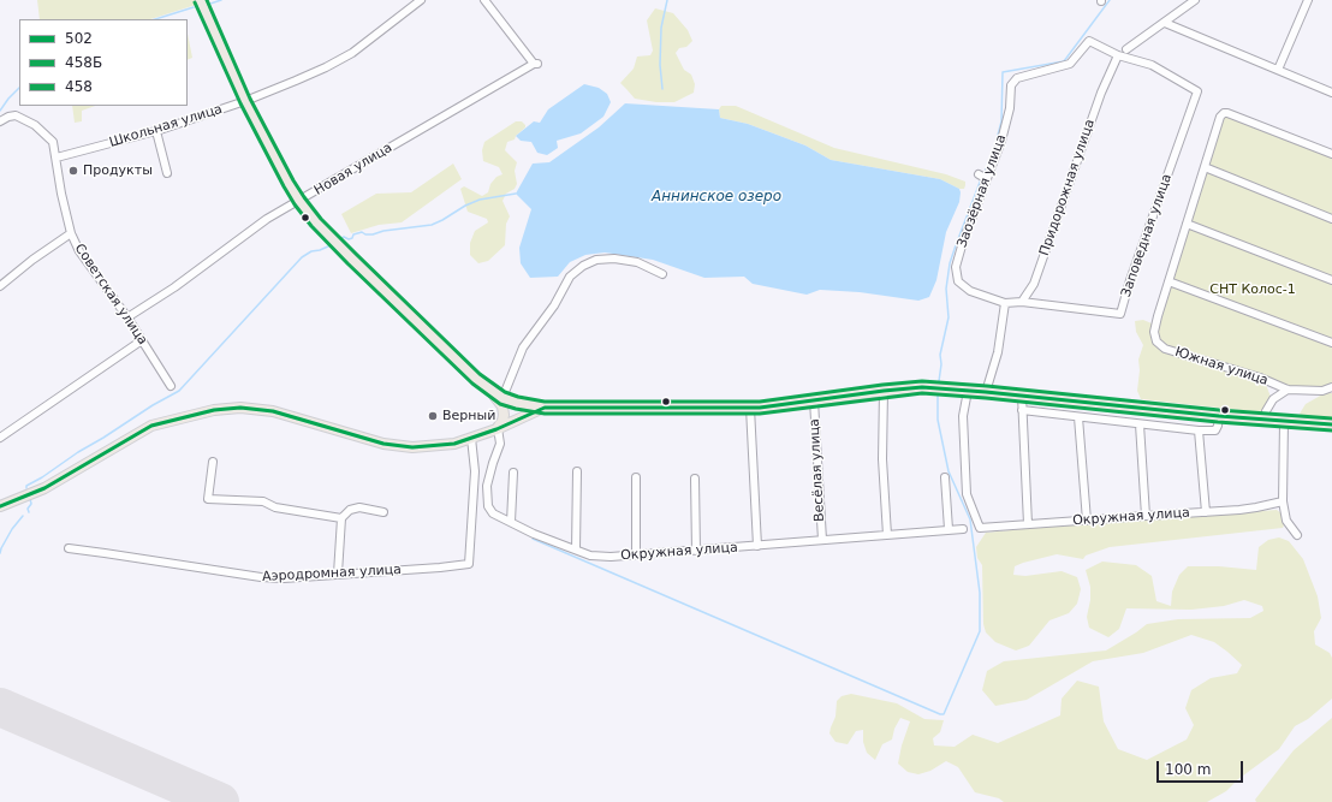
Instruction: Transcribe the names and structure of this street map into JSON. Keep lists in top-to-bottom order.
{
  "streets": {
    "street": [
      "Школьная улица",
      "Новая улица",
      "Придорожная улица",
      "Заозёрная улица",
      "Заповедная улица",
      "Советская улица",
      "Южная улица",
      "Весёлая улица",
      "Окружная улица",
      "Аэродромная улица"
    ]
  },
  "crossings": [
    ["Школьная улица", "Советская улица"],
    ["Новая улица", "Советская улица"],
    ["Придорожная улица", "Заозёрная улица"],
    ["Придорожная улица", "Заповедная улица"],
    ["Заозёрная улица", "Заповедная улица"],
    ["Весёлая улица", "Окружная улица"]
  ],
  "water": ["Аннинское озеро"],
  "parks": ["СНТ Колос-1"],
  "places": ["Продукты", "Верный"],
  "lines": ["transit line 458", "transit line 458Б", "transit line 502"],
  "legend": ["502", "458Б", "458"],
  "scale_bar": "100 m"
}
